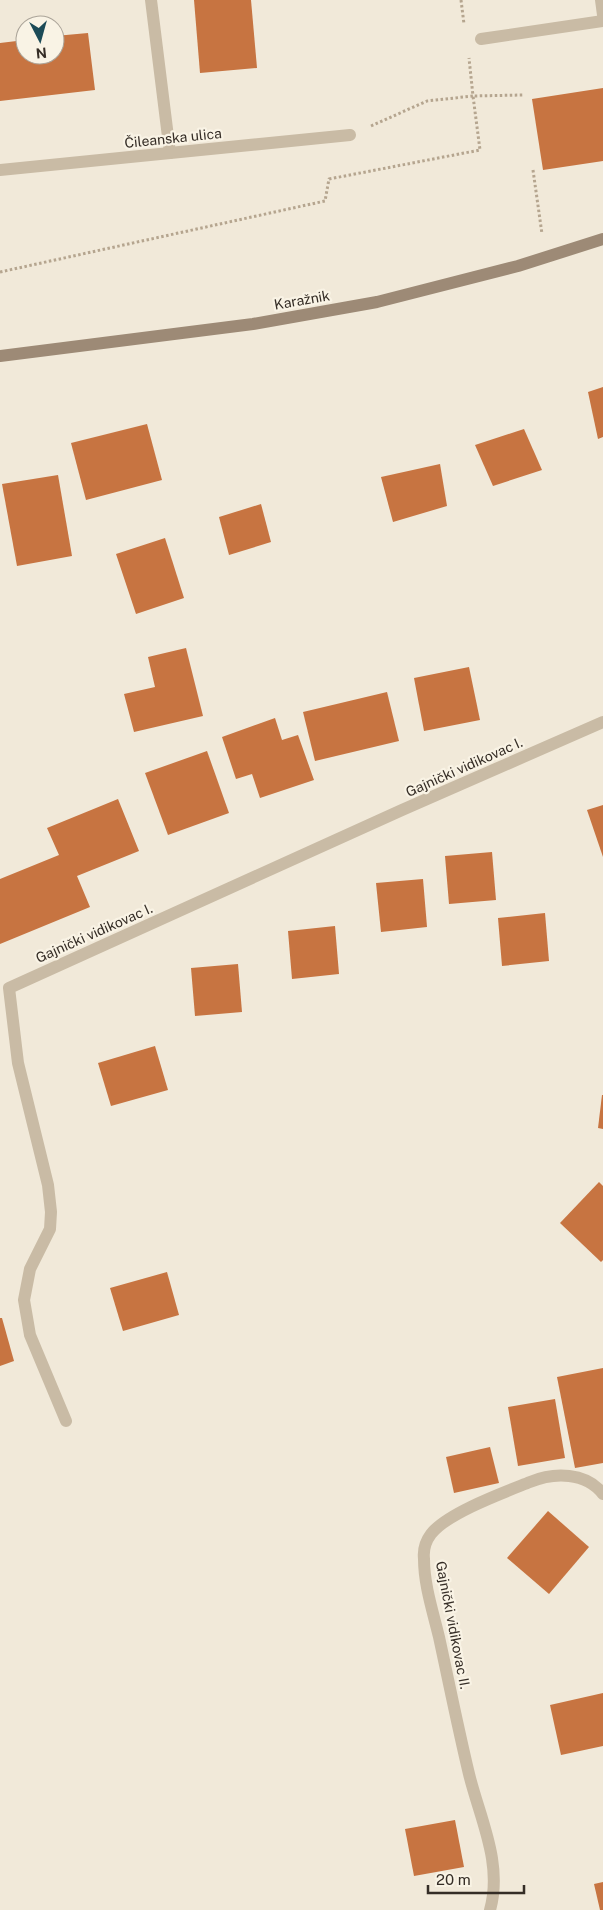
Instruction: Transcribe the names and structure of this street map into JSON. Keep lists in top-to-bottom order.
{
  "streets": {
    "street": [
      "Čileanska ulica",
      "Karažnik",
      "Gajnički vidikovac I.",
      "Gajnički vidikovac II."
    ]
  },
  "scale_bar": "20 m",
  "north": "bottom"
}
